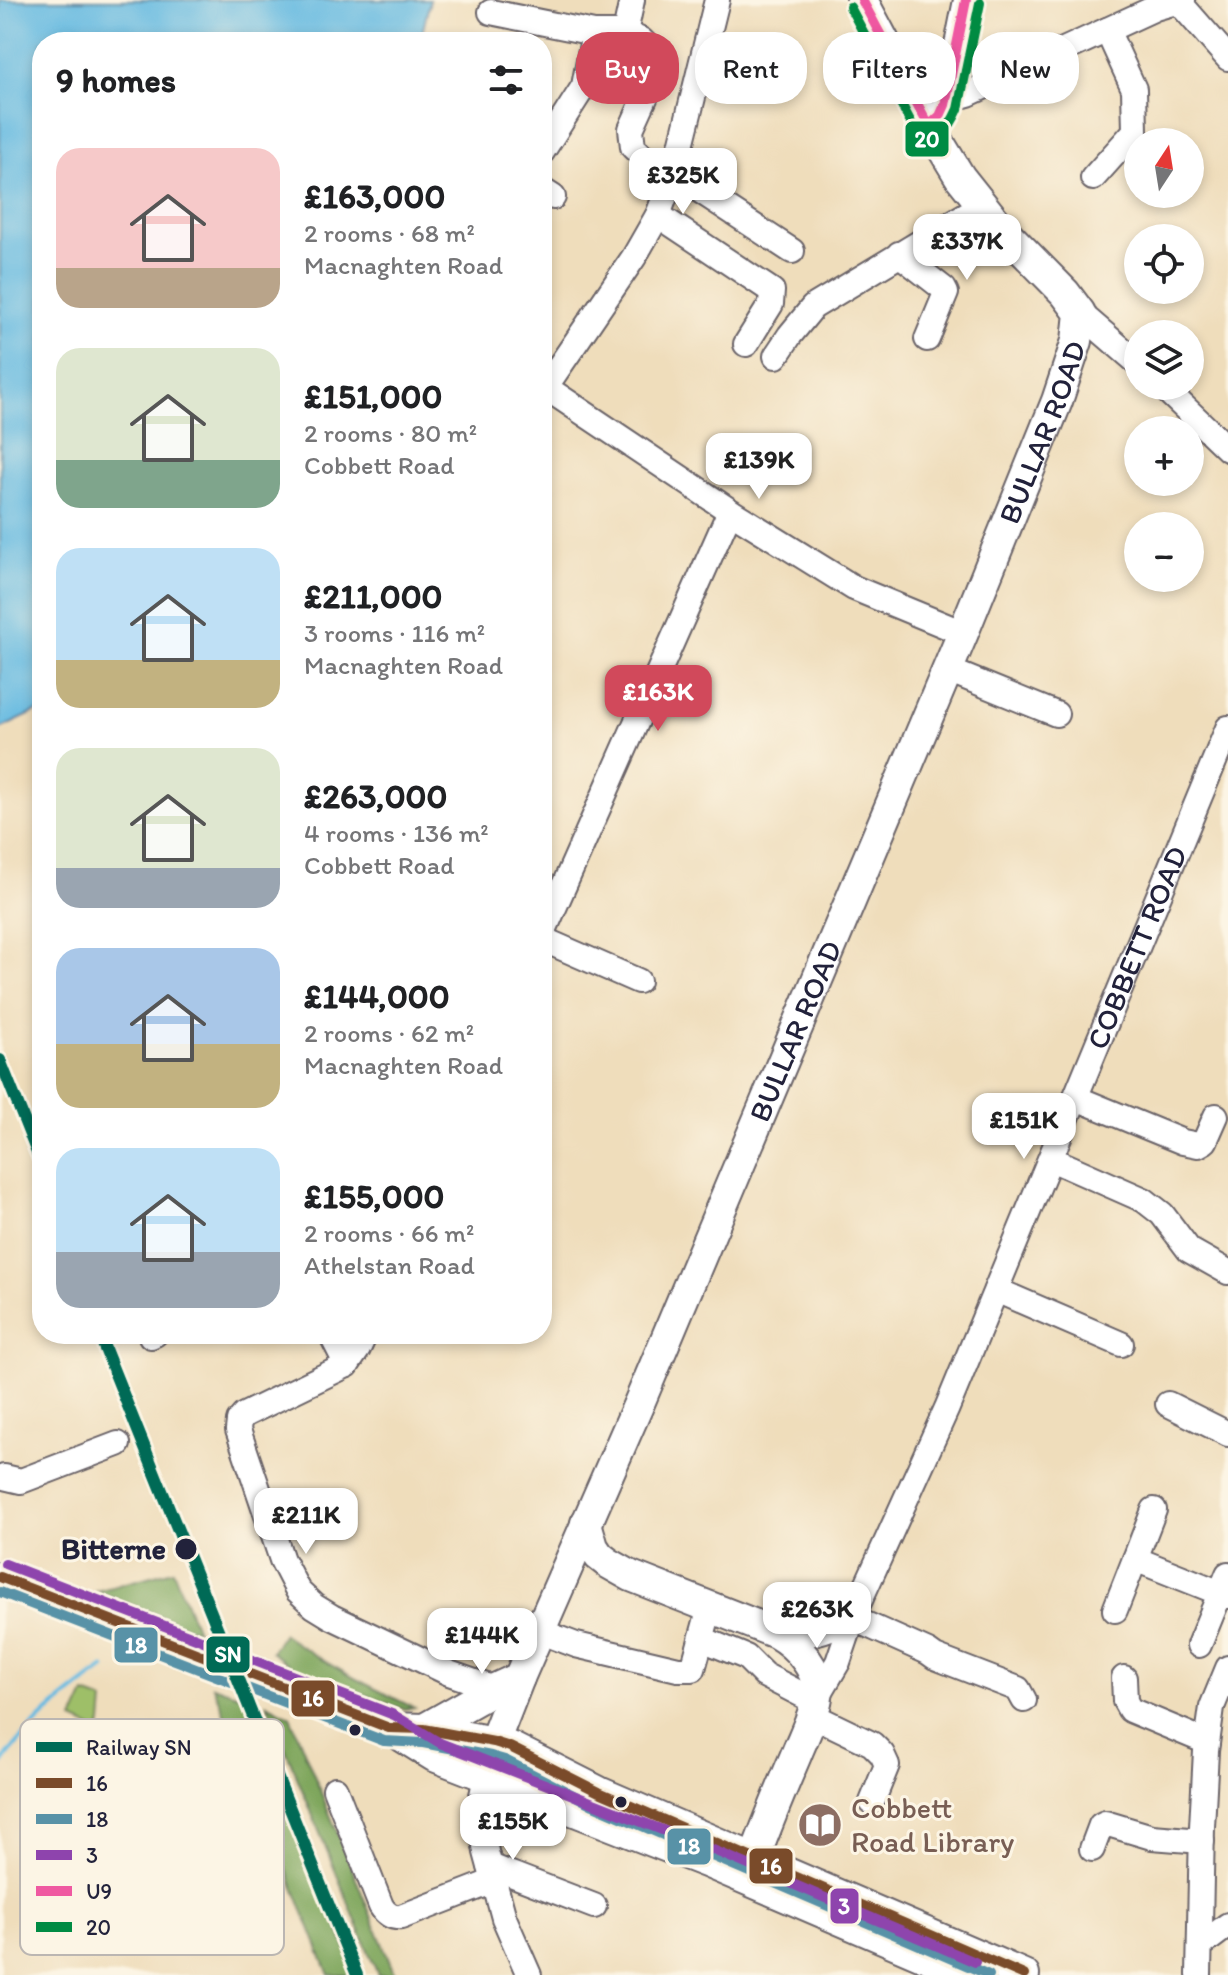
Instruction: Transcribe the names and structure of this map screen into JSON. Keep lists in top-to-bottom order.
{
  "streets": {
    "main road": ["BULLAR ROAD", "COBBETT ROAD"]
  },
  "places": {
    "other": ["Bitterne"],
    "library": ["Cobbett Road Library"]
  },
  "lines": [
    "transit line U9",
    "transit line 20",
    "rail line SN",
    "transit line 3",
    "transit line 16",
    "transit line 18"
  ],
  "legend": [
    "Railway SN",
    "16",
    "18",
    "3",
    "U9",
    "20"
  ],
  "north": "top",
  "page": {
    "chip": [
      "Buy",
      "Rent",
      "Filters",
      "New"
    ],
    "heading": "9 homes",
    "map_buttons": ["+", "−"],
    "list": [
      {
        "name": "£163,000",
        "note": "2 rooms · 68 m² · Macnaghten Road"
      },
      {
        "name": "£151,000",
        "note": "2 rooms · 80 m² · Cobbett Road"
      },
      {
        "name": "£211,000",
        "note": "3 rooms · 116 m² · Macnaghten Road"
      },
      {
        "name": "£263,000",
        "note": "4 rooms · 136 m² · Cobbett Road"
      },
      {
        "name": "£144,000",
        "note": "2 rooms · 62 m² · Macnaghten Road"
      },
      {
        "name": "£155,000",
        "note": "2 rooms · 66 m² · Athelstan Road"
      }
    ],
    "price": [
      "£325K",
      "£337K",
      "£139K",
      "£163K",
      "£151K",
      "£211K",
      "£263K",
      "£144K",
      "£155K"
    ]
  }
}
